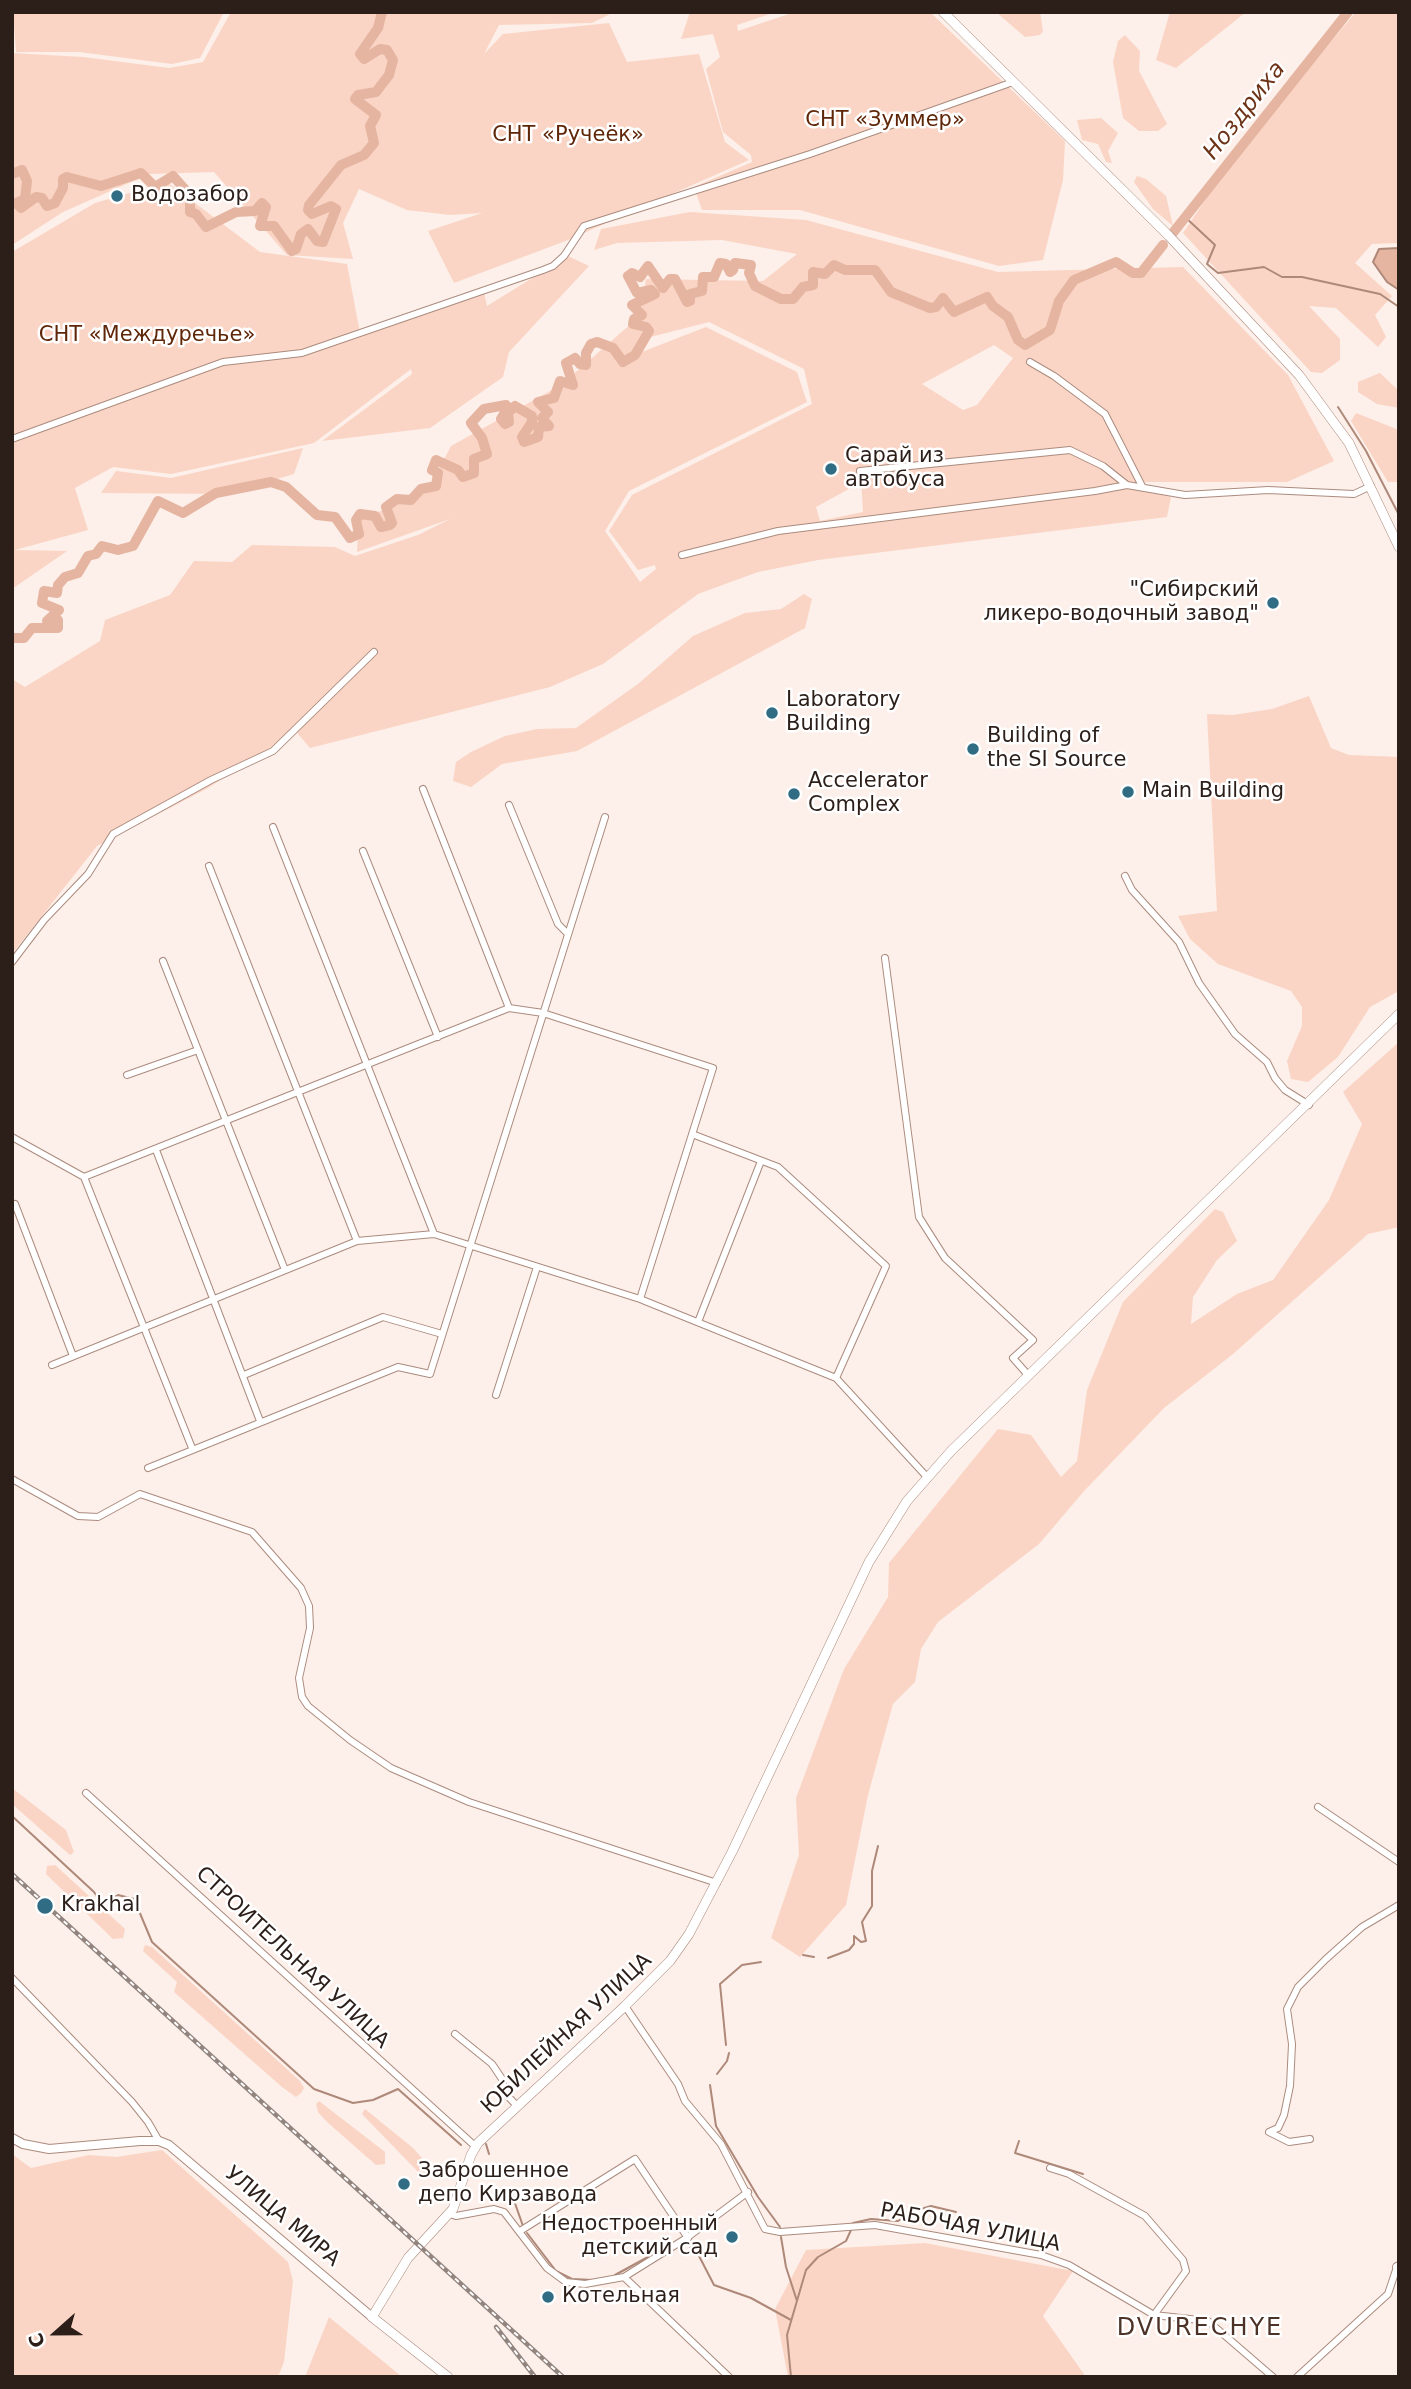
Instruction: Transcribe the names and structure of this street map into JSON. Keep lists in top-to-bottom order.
{
  "streets": {
    "main road": ["ЮБИЛЕЙНАЯ УЛИЦА"],
    "street": ["СТРОИТЕЛЬНАЯ УЛИЦА", "УЛИЦА МИРА", "РАБОЧАЯ УЛИЦА"]
  },
  "crossings": [
    ["СТРОИТЕЛЬНАЯ УЛИЦА", "ЮБИЛЕЙНАЯ УЛИЦА"],
    ["ЮБИЛЕЙНАЯ УЛИЦА", "УЛИЦА МИРА"],
    ["ЮБИЛЕЙНАЯ УЛИЦА", "РАБОЧАЯ УЛИЦА"]
  ],
  "districts": ["DVURECHYE"],
  "water": ["Ноздриха"],
  "parks": ["СНТ «Зуммер»", "СНТ «Ручеёк»", "СНТ «Междуречье»"],
  "places": [
    "Водозабор",
    "Сарай из автобуса",
    "\"Сибирский ликеро-водочный завод\"",
    "Laboratory Building",
    "Building of the SI Source",
    "Main Building",
    "Accelerator Complex",
    "Krakhal",
    "Заброшенное депо Кирзавода",
    "Недостроенный детский сад",
    "Котельная"
  ],
  "north": "left"
}
